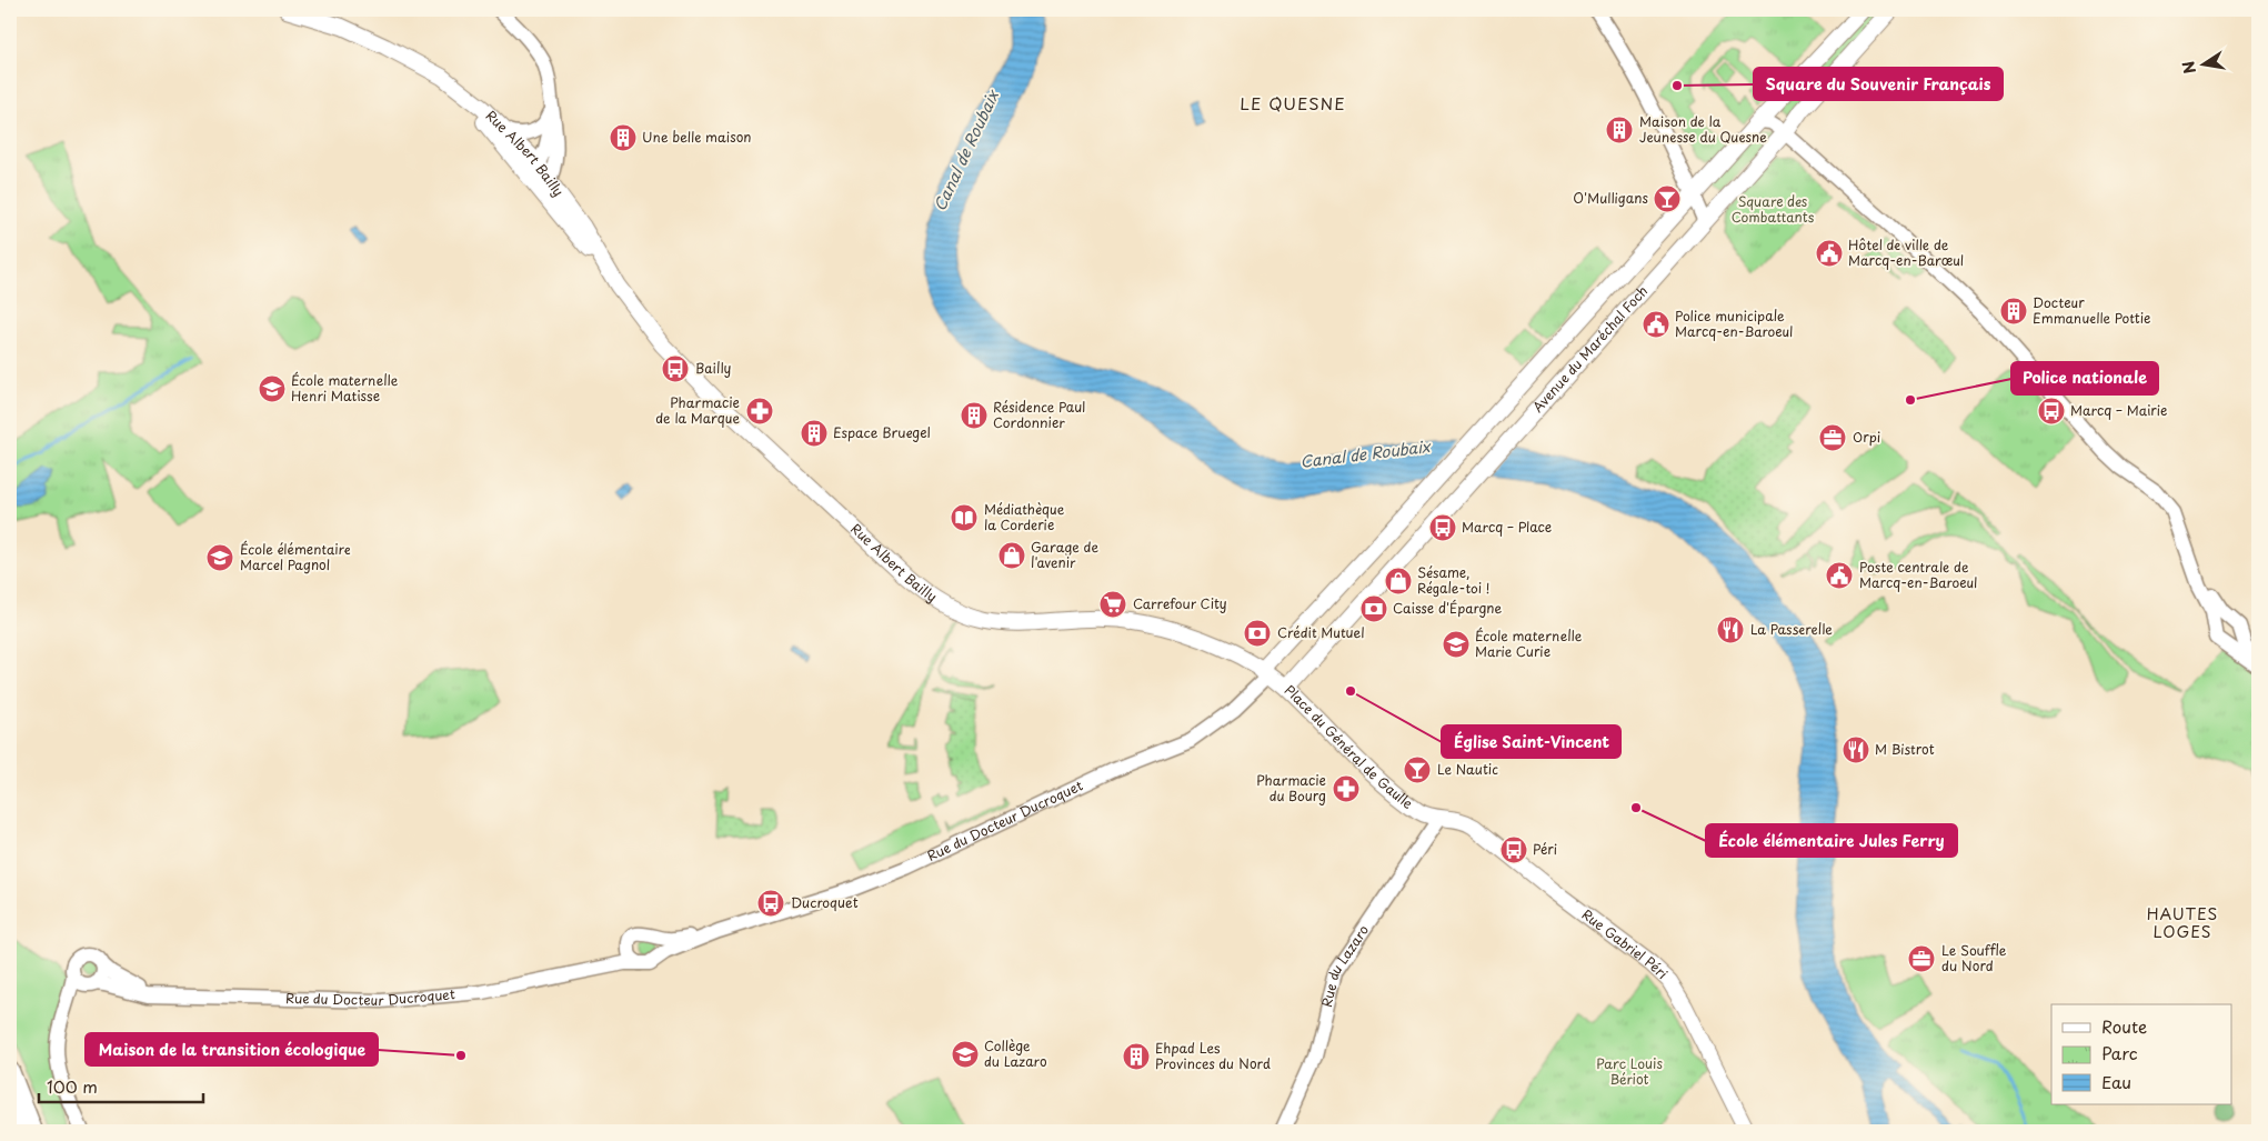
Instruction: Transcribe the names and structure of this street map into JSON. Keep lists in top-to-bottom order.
{
  "streets": {
    "main road": [
      "Rue Albert Bailly",
      "Avenue du Maréchal Foch",
      "Place du Général de Gaulle",
      "Rue Gabriel Péri"
    ],
    "street": ["Rue du Docteur Ducroquet", "Rue du Lazaro"]
  },
  "crossings": [
    ["Rue Albert Bailly", "Avenue du Maréchal Foch"],
    ["Rue Albert Bailly", "Place du Général de Gaulle"],
    ["Rue Albert Bailly", "Rue du Docteur Ducroquet"],
    ["Avenue du Maréchal Foch", "Place du Général de Gaulle"],
    ["Avenue du Maréchal Foch", "Rue du Docteur Ducroquet"],
    ["Place du Général de Gaulle", "Rue du Docteur Ducroquet"],
    ["Place du Général de Gaulle", "Rue Gabriel Péri"],
    ["Place du Général de Gaulle", "Rue du Lazaro"],
    ["Rue Gabriel Péri", "Rue du Lazaro"]
  ],
  "districts": ["LE QUESNE", "HAUTES LOGES"],
  "water": ["Canal de Roubaix"],
  "parks": ["Square des Combattants", "Parc Louis Bériot"],
  "places": {
    "other": [
      "Square du Souvenir Français",
      "Police nationale",
      "Église Saint-Vincent",
      "École élémentaire Jules Ferry",
      "Maison de la transition écologique"
    ],
    "building": [
      "Maison de la Jeunesse du Quesne",
      "Une belle maison",
      "Docteur Emmanuelle Pottie",
      "Résidence Paul Cordonnier",
      "Espace Bruegel",
      "Ehpad Les Provinces du Nord"
    ],
    "bar": ["O'Mulligans", "Le Nautic"],
    "public building": ["Hôtel de ville de Marcq-en-Barœul", "Police municipale Marcq-en-Baroeul", "Poste centrale de Marcq-en-Baroeul"],
    "bus stop": [
      "Bailly",
      "Marcq – Mairie",
      "Marcq – Place",
      "Péri",
      "Ducroquet"
    ],
    "school or university": [
      "École maternelle Henri Matisse",
      "École élémentaire Marcel Pagnol",
      "École maternelle Marie Curie",
      "Collège du Lazaro"
    ],
    "pharmacy": ["Pharmacie de la Marque", "Pharmacie du Bourg"],
    "office": ["Orpi", "Le Souffle du Nord"],
    "library": ["Médiathèque la Corderie"],
    "shop": ["Garage de l'avenir", "Sésame, Régale-toi !"],
    "supermarket": ["Carrefour City"],
    "bank": ["Caisse d'Épargne", "Crédit Mutuel"],
    "restaurant": ["La Passerelle", "M Bistrot"]
  },
  "legend": ["Route", "Parc", "Eau"],
  "scale_bar": "100 m",
  "north": "left"
}
